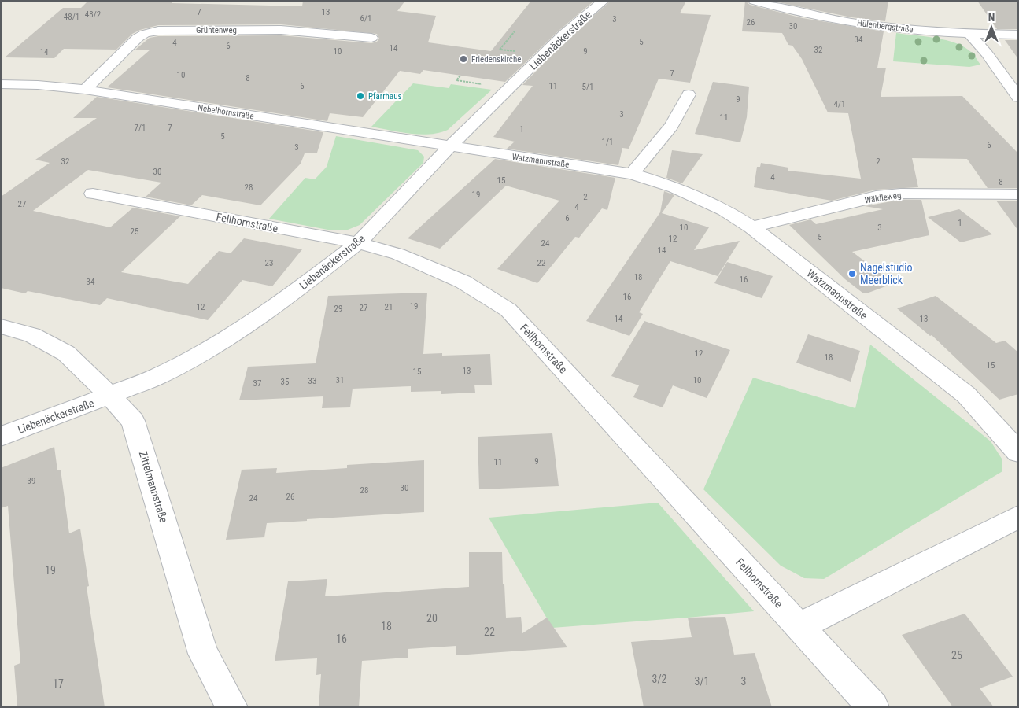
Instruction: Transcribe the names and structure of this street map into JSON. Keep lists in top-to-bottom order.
{
  "streets": {
    "street": [
      "Hülenbergstraße",
      "Grüntenweg",
      "Liebenäckerstraße",
      "Nebelhornstraße",
      "Watzmannstraße",
      "Wäldleweg",
      "Fellhornstraße",
      "Zittelmannstraße"
    ]
  },
  "crossings": [
    ["Grüntenweg", "Nebelhornstraße"],
    ["Liebenäckerstraße", "Nebelhornstraße"],
    ["Liebenäckerstraße", "Watzmannstraße"],
    ["Liebenäckerstraße", "Fellhornstraße"],
    ["Liebenäckerstraße", "Zittelmannstraße"],
    ["Nebelhornstraße", "Watzmannstraße"],
    ["Watzmannstraße", "Wäldleweg"]
  ],
  "places": ["Friedenskirche", "Pfarrhaus", "Nagelstudio Meerblick"],
  "house_numbers": [
    "7",
    "13",
    "48/2",
    "48/1",
    "6/1",
    "3",
    "26",
    "30",
    "34",
    "5",
    "4",
    "6",
    "14",
    "32",
    "10",
    "9",
    "14",
    "7",
    "10",
    "8",
    "6",
    "11",
    "5/1",
    "9",
    "4/1",
    "3",
    "11",
    "7/1",
    "7",
    "1",
    "5",
    "1/1",
    "6",
    "3",
    "32",
    "2",
    "30",
    "4",
    "15",
    "8",
    "28",
    "19",
    "2",
    "27",
    "4",
    "6",
    "1",
    "10",
    "3",
    "25",
    "5",
    "12",
    "24",
    "14",
    "23",
    "22",
    "18",
    "16",
    "34",
    "16",
    "19",
    "12",
    "21",
    "27",
    "29",
    "14",
    "13",
    "12",
    "18",
    "15",
    "13",
    "15",
    "31",
    "10",
    "33",
    "35",
    "37",
    "9",
    "11",
    "39",
    "30",
    "28",
    "26",
    "24",
    "19",
    "20",
    "18",
    "22",
    "16",
    "25",
    "3/2",
    "3/1",
    "3",
    "17"
  ],
  "north": "top"
}
